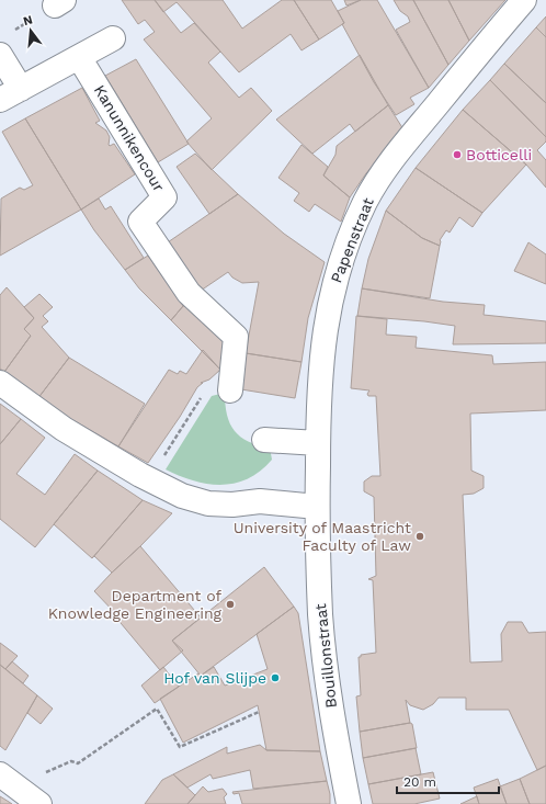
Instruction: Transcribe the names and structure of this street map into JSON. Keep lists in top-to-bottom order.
{
  "streets": {
    "street": ["Kanunnikencour", "Papenstraat", "Bouillonstraat"]
  },
  "crossings": [
    ["Papenstraat", "Bouillonstraat"]
  ],
  "places": [
    "Botticelli",
    "University of Maastricht Faculty of Law",
    "Department of Knowledge Engineering",
    "Hof van Slijpe"
  ],
  "scale_bar": "20 m",
  "north": "top"
}
